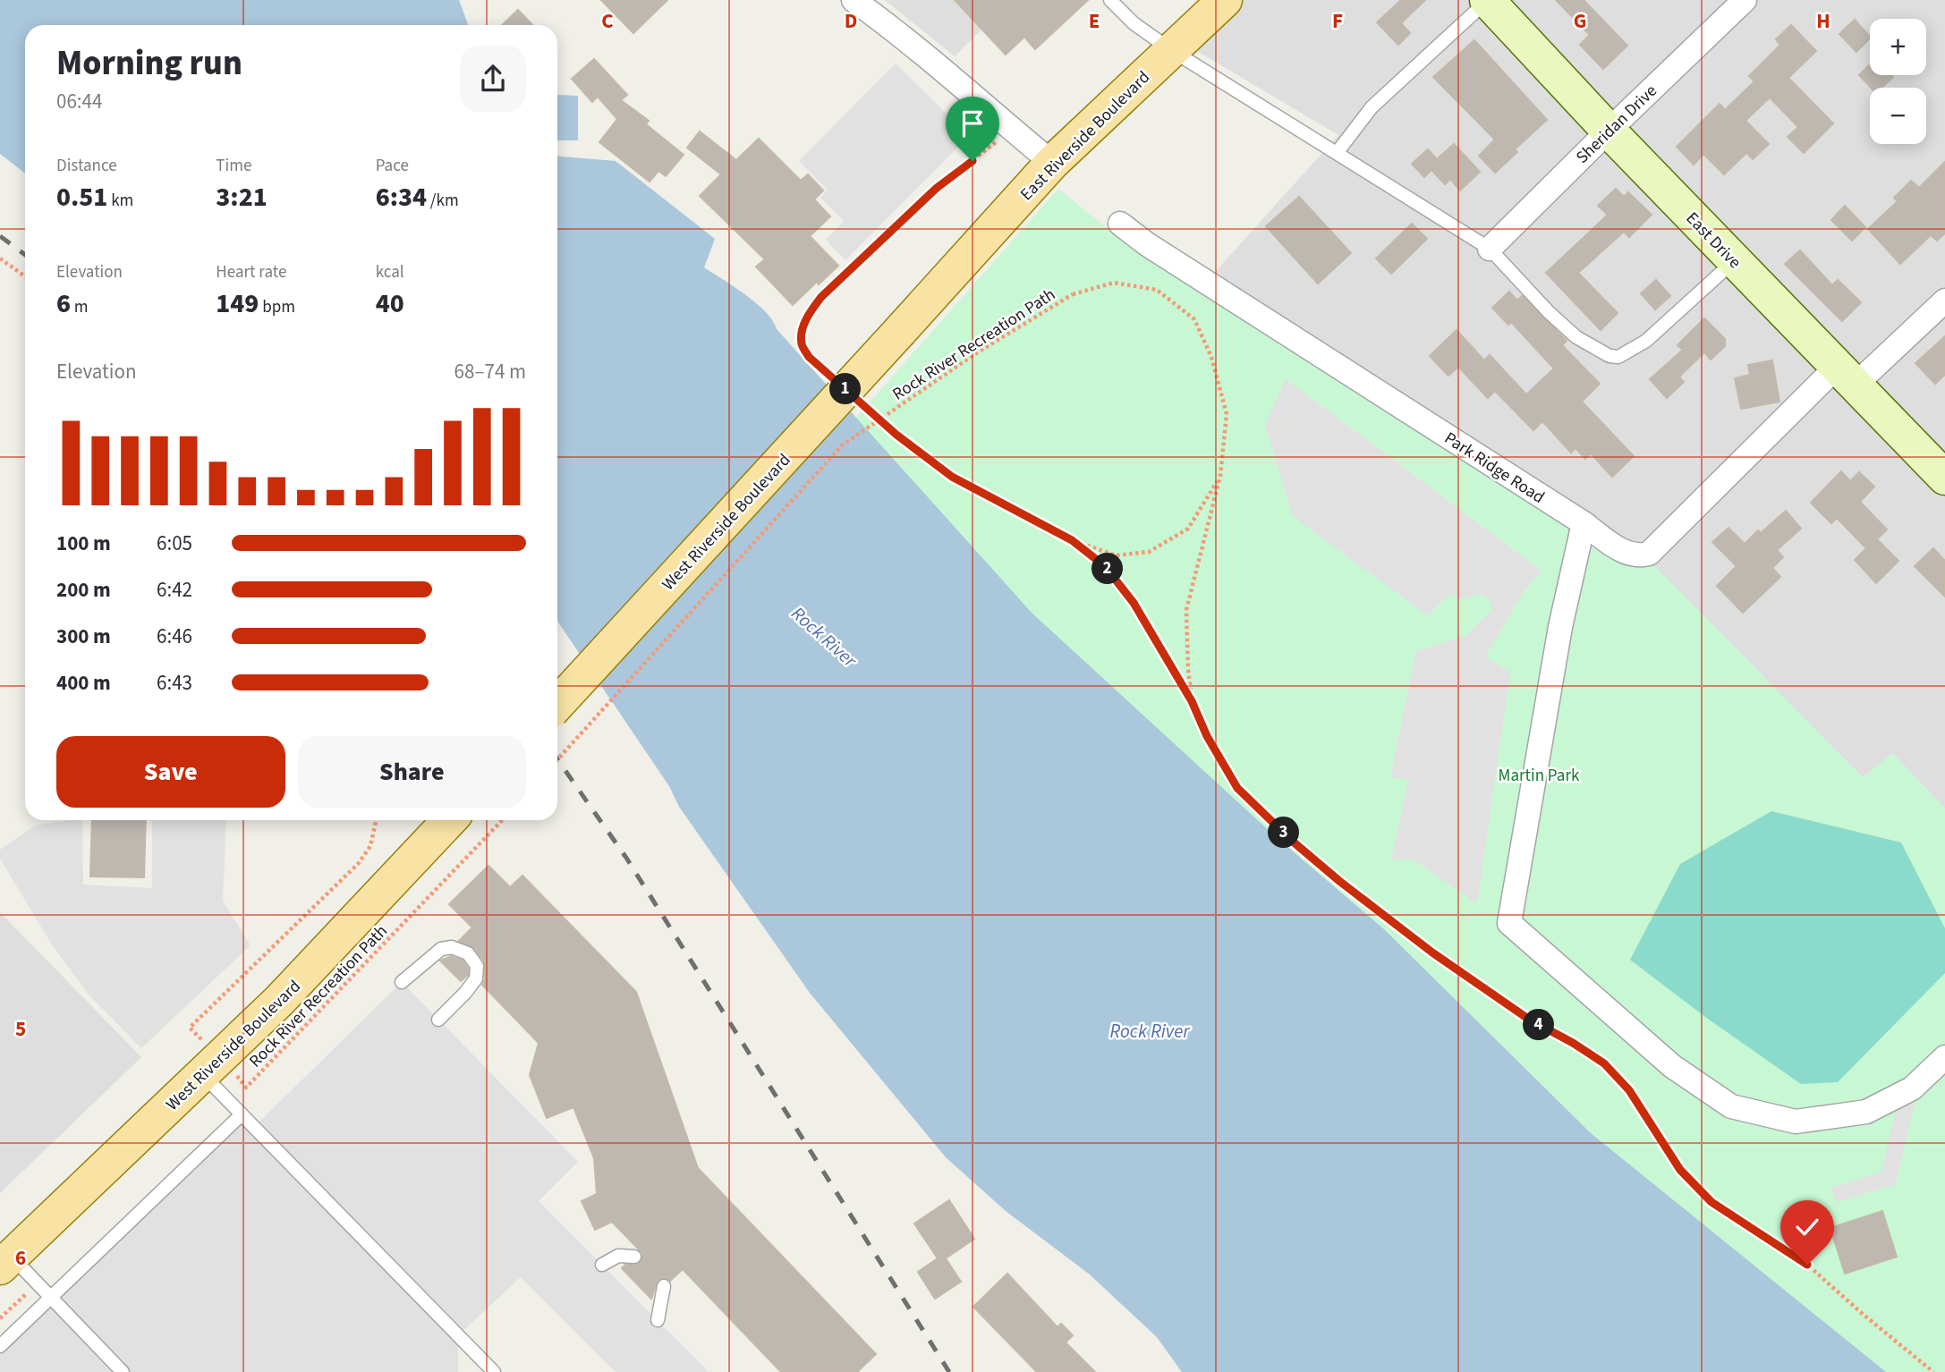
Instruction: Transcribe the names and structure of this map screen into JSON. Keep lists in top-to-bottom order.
{
  "streets": {
    "main road": ["East Riverside Boulevard", "West Riverside Boulevard"],
    "street": ["Sheridan Drive", "East Drive", "Park Ridge Road"],
    "path": ["Rock River Recreation Path"]
  },
  "crossings": [
    ["Sheridan Drive", "East Drive"],
    ["East Riverside Boulevard", "West Riverside Boulevard"],
    ["East Drive", "Park Ridge Road"],
    ["Rock River Recreation Path", "West Riverside Boulevard"]
  ],
  "water": ["Rock River"],
  "parks": ["Martin Park"],
  "page": {
    "map_buttons": ["+", "−"],
    "heading": ["Morning run", "06:44"],
    "stats": [
      ["Distance", "0.51 km"],
      ["Time", "3:21"],
      ["Pace", "6:34 /km"],
      ["Elevation", "6 m"],
      ["Heart rate", "149 bpm"],
      ["kcal", "40"]
    ],
    "chart": ["Elevation", "68–74 m"],
    "pins": [
      "1",
      "2",
      "3",
      "4"
    ],
    "list": [
      {
        "name": "100 m",
        "note": "6:05"
      },
      {
        "name": "200 m",
        "note": "6:42"
      },
      {
        "name": "300 m",
        "note": "6:46"
      },
      {
        "name": "400 m",
        "note": "6:43"
      }
    ],
    "buttons": ["Save", "Share"]
  },
  "grid": {
    "columns": [
      "C",
      "D",
      "E",
      "F",
      "G",
      "H"
    ],
    "rows": ["5", "6"]
  }
}
